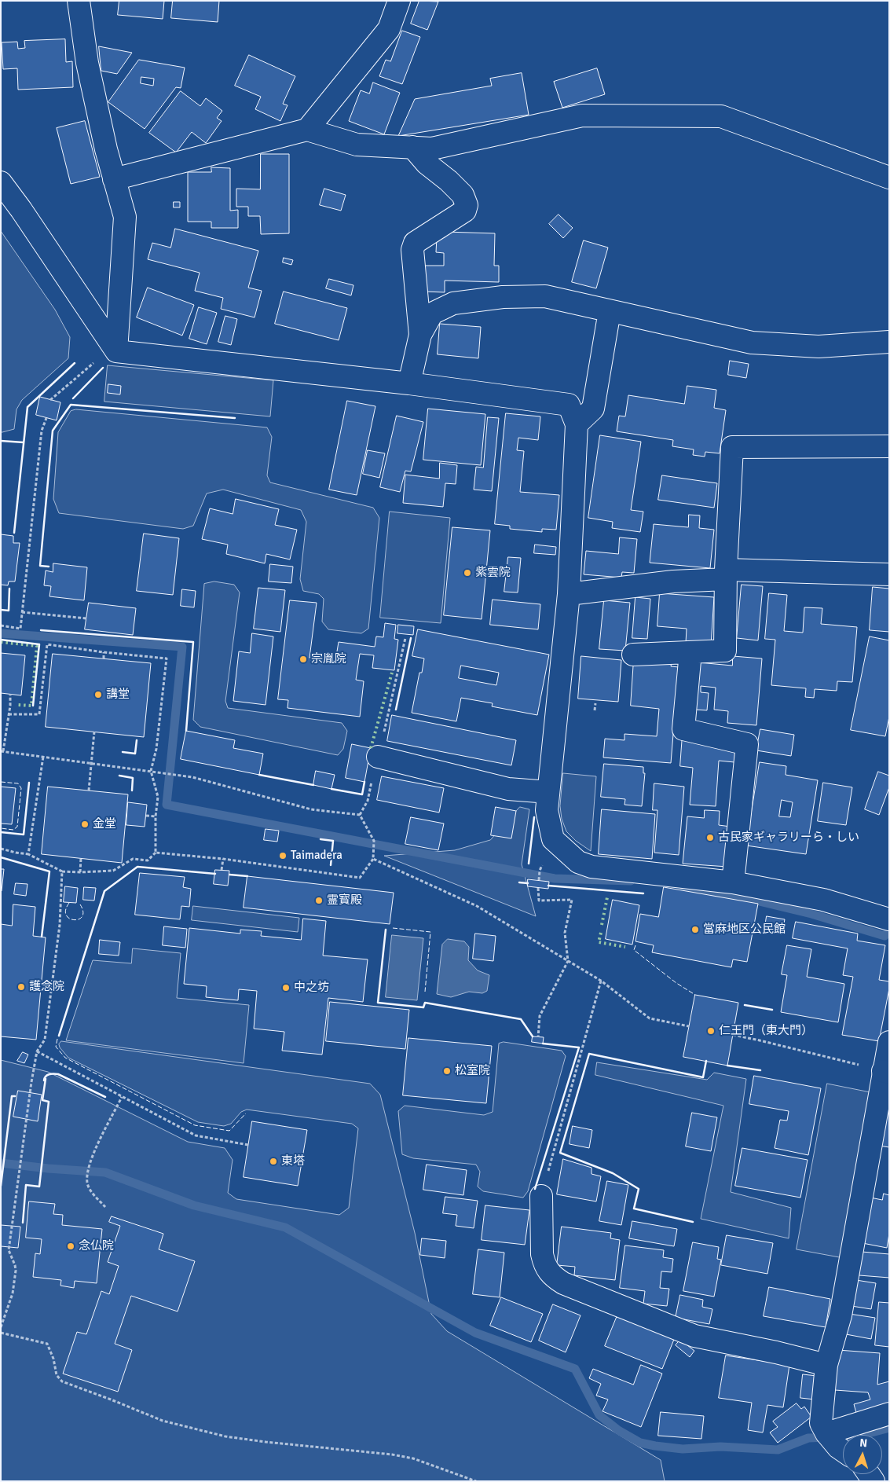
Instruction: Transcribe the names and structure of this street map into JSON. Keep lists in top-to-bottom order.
{
  "places": [
    "紫雲院",
    "宗胤院",
    "講堂",
    "金堂",
    "古民家ギャラリーら・しい",
    "Taimadera",
    "霊寳殿",
    "當麻地区公民館",
    "護念院",
    "中之坊",
    "仁王門（東大門）",
    "松室院",
    "東塔",
    "念仏院"
  ],
  "north": "top"
}
